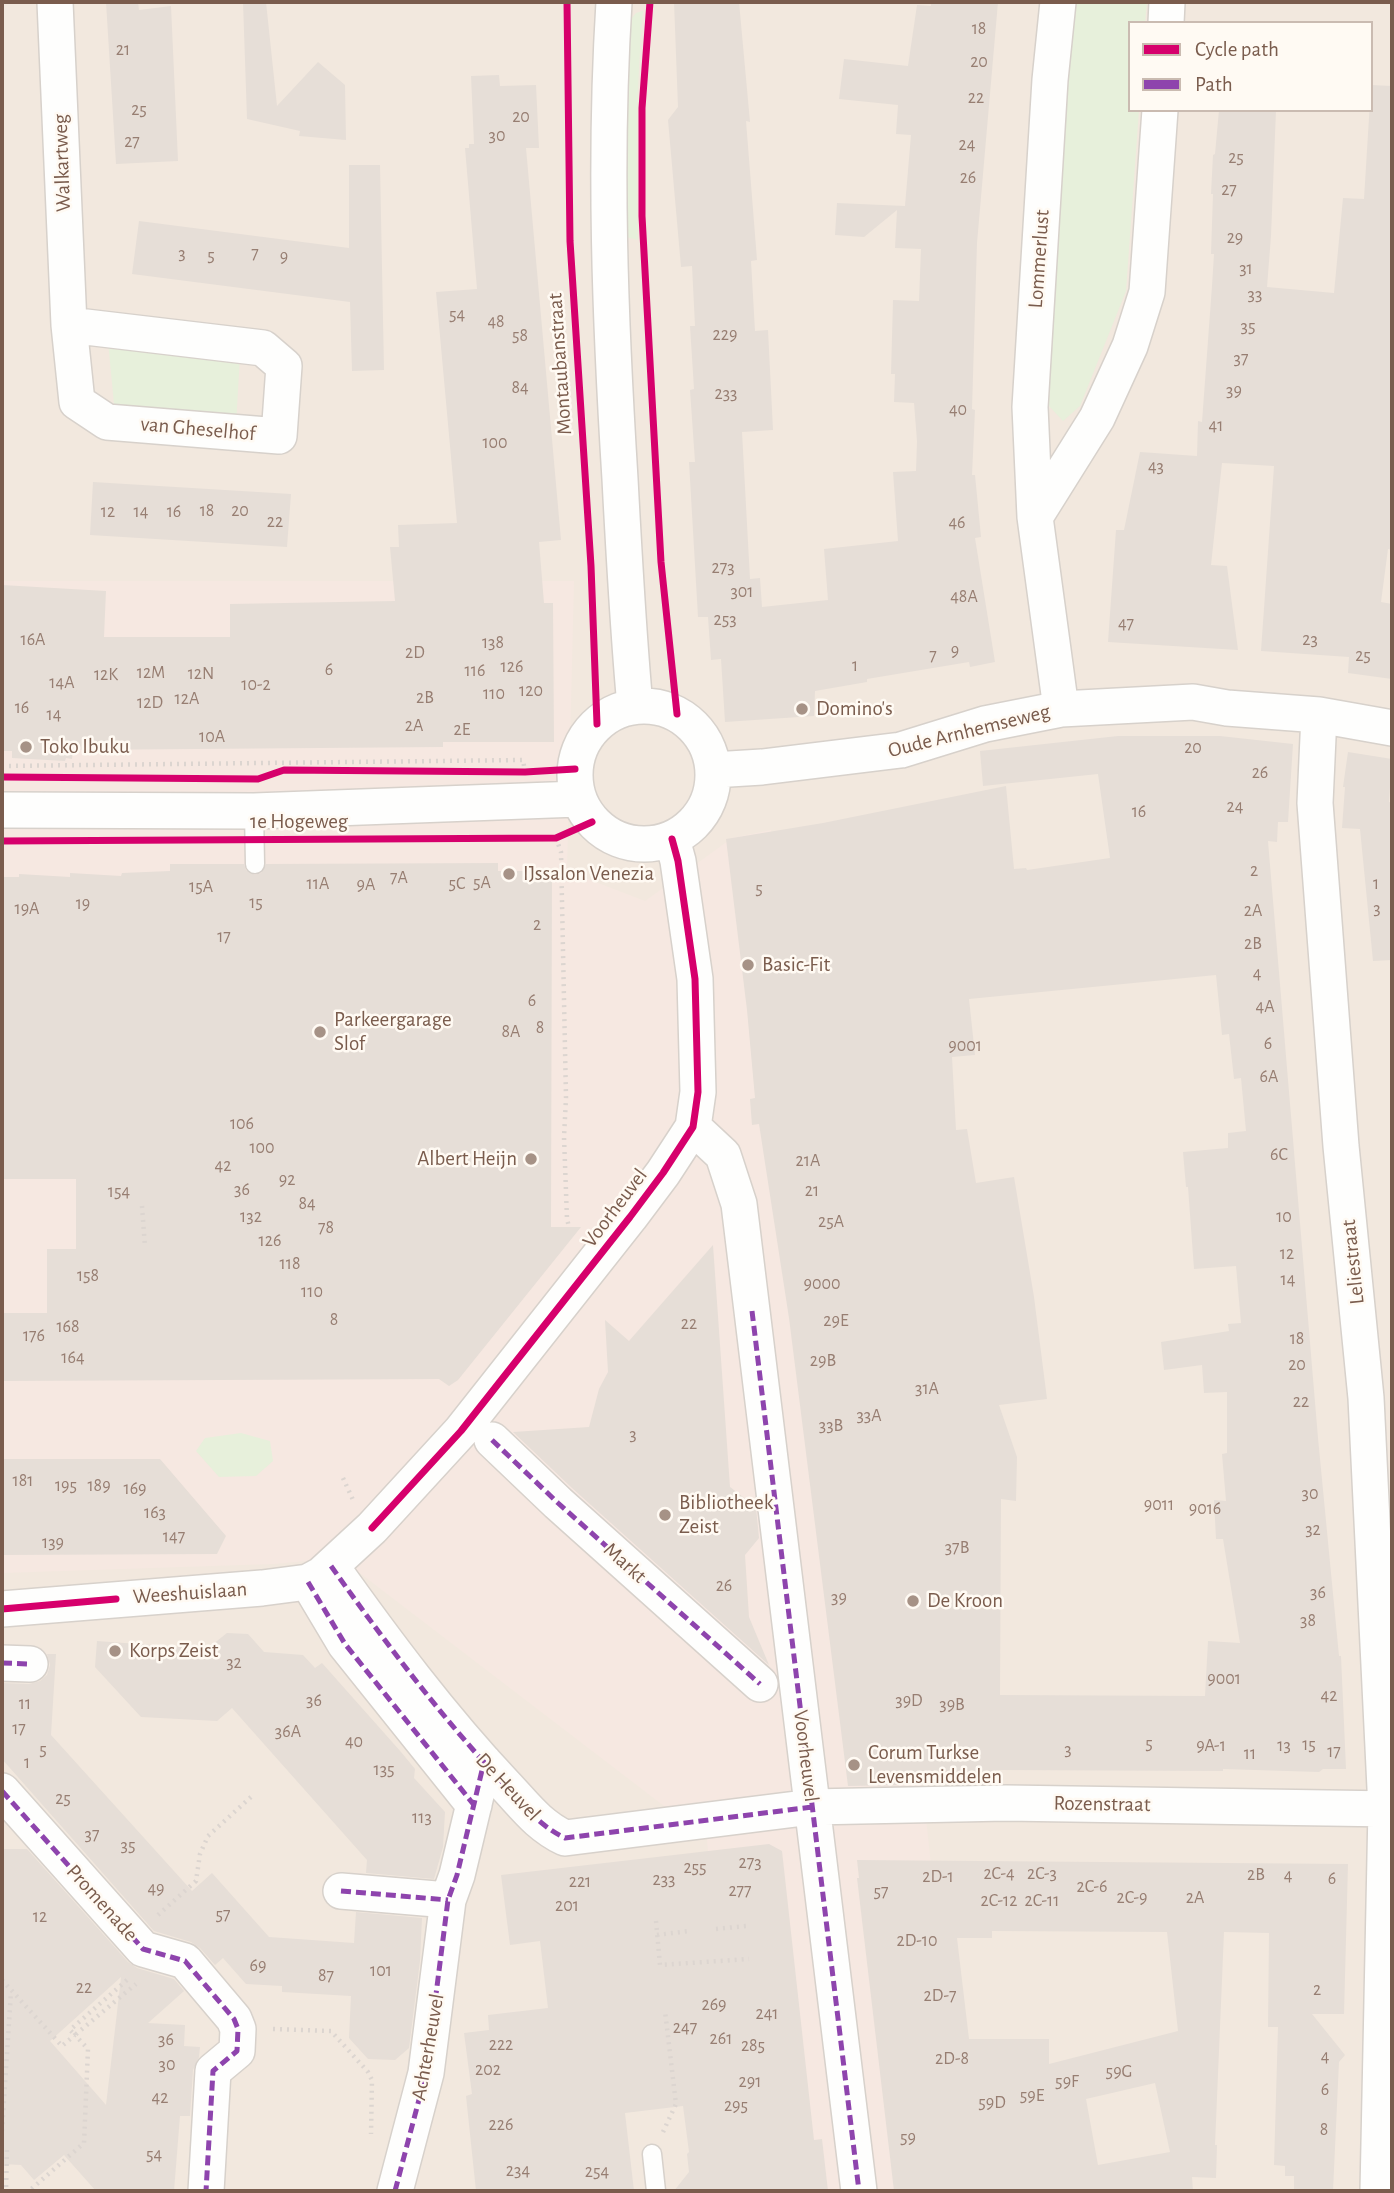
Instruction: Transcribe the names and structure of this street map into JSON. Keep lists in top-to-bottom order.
{
  "streets": {
    "street": [
      "Walkartweg",
      "Lommerlust",
      "van Gheselhof",
      "Oude Arnhemseweg",
      "1e Hogeweg",
      "Voorheuvel",
      "Leliestraat",
      "Markt",
      "Weeshuislaan",
      "De Heuvel",
      "Rozenstraat",
      "Promenade",
      "Achterheuvel"
    ],
    "cycle path": ["Montaubanstraat"]
  },
  "crossings": [
    ["Walkartweg", "van Gheselhof"],
    ["Lommerlust", "Oude Arnhemseweg"],
    ["Oude Arnhemseweg", "1e Hogeweg"],
    ["Oude Arnhemseweg", "Voorheuvel"],
    ["Oude Arnhemseweg", "Leliestraat"],
    ["1e Hogeweg", "Voorheuvel"],
    ["Voorheuvel", "Weeshuislaan"],
    ["Voorheuvel", "De Heuvel"],
    ["Voorheuvel", "Rozenstraat"],
    ["Leliestraat", "Rozenstraat"],
    ["Weeshuislaan", "De Heuvel"],
    ["De Heuvel", "Rozenstraat"],
    ["De Heuvel", "Achterheuvel"]
  ],
  "places": [
    "Domino's",
    "Toko Ibuku",
    "IJssalon Venezia",
    "Basic-Fit",
    "Parkeergarage Slof",
    "Albert Heijn",
    "Bibliotheek Zeist",
    "De Kroon",
    "Korps Zeist",
    "Corum Turkse Levensmiddelen"
  ],
  "house_numbers": [
    "18",
    "21",
    "20",
    "22",
    "25",
    "20",
    "30",
    "27",
    "24",
    "25",
    "26",
    "27",
    "29",
    "3",
    "7",
    "5",
    "9",
    "31",
    "33",
    "54",
    "48",
    "35",
    "229",
    "58",
    "37",
    "84",
    "39",
    "233",
    "40",
    "41",
    "100",
    "43",
    "18",
    "20",
    "12",
    "14",
    "16",
    "22",
    "46",
    "273",
    "301",
    "48A",
    "253",
    "47",
    "16A",
    "23",
    "138",
    "9",
    "2D",
    "7",
    "25",
    "1",
    "126",
    "6",
    "116",
    "12M",
    "12N",
    "12K",
    "14A",
    "10-2",
    "120",
    "110",
    "2B",
    "12A",
    "12D",
    "16",
    "14",
    "2A",
    "2E",
    "10A",
    "20",
    "26",
    "24",
    "16",
    "2",
    "7A",
    "5A",
    "11A",
    "5C",
    "1",
    "9A",
    "15A",
    "5",
    "15",
    "19",
    "19A",
    "3",
    "2A",
    "2",
    "17",
    "2B",
    "4",
    "6",
    "4A",
    "8",
    "8A",
    "6",
    "9001",
    "6A",
    "106",
    "100",
    "6C",
    "21A",
    "42",
    "92",
    "36",
    "21",
    "154",
    "84",
    "132",
    "10",
    "25A",
    "78",
    "126",
    "12",
    "118",
    "158",
    "14",
    "9000",
    "110",
    "8",
    "29E",
    "22",
    "168",
    "176",
    "18",
    "164",
    "29B",
    "20",
    "31A",
    "22",
    "33A",
    "33B",
    "3",
    "181",
    "195",
    "189",
    "169",
    "30",
    "9011",
    "9016",
    "163",
    "32",
    "147",
    "139",
    "37B",
    "26",
    "36",
    "39",
    "38",
    "32",
    "9001",
    "42",
    "36",
    "39D",
    "11",
    "39B",
    "17",
    "36A",
    "40",
    "5",
    "15",
    "9A-1",
    "13",
    "5",
    "3",
    "17",
    "11",
    "1",
    "135",
    "25",
    "113",
    "37",
    "35",
    "273",
    "255",
    "2C-4",
    "2C-3",
    "2B",
    "4",
    "2D-1",
    "6",
    "233",
    "221",
    "2C-6",
    "49",
    "277",
    "57",
    "2C-9",
    "2A",
    "2C-12",
    "2C-11",
    "201",
    "57",
    "12",
    "2D-10",
    "69",
    "101",
    "87",
    "22",
    "2",
    "2D-7",
    "269",
    "241",
    "247",
    "261",
    "36",
    "222",
    "285",
    "4",
    "2D-8",
    "30",
    "202",
    "59G",
    "291",
    "59F",
    "6",
    "59E",
    "42",
    "59D",
    "295",
    "226",
    "8",
    "59",
    "54",
    "234",
    "254"
  ],
  "legend": ["Cycle path", "Path"]
}
